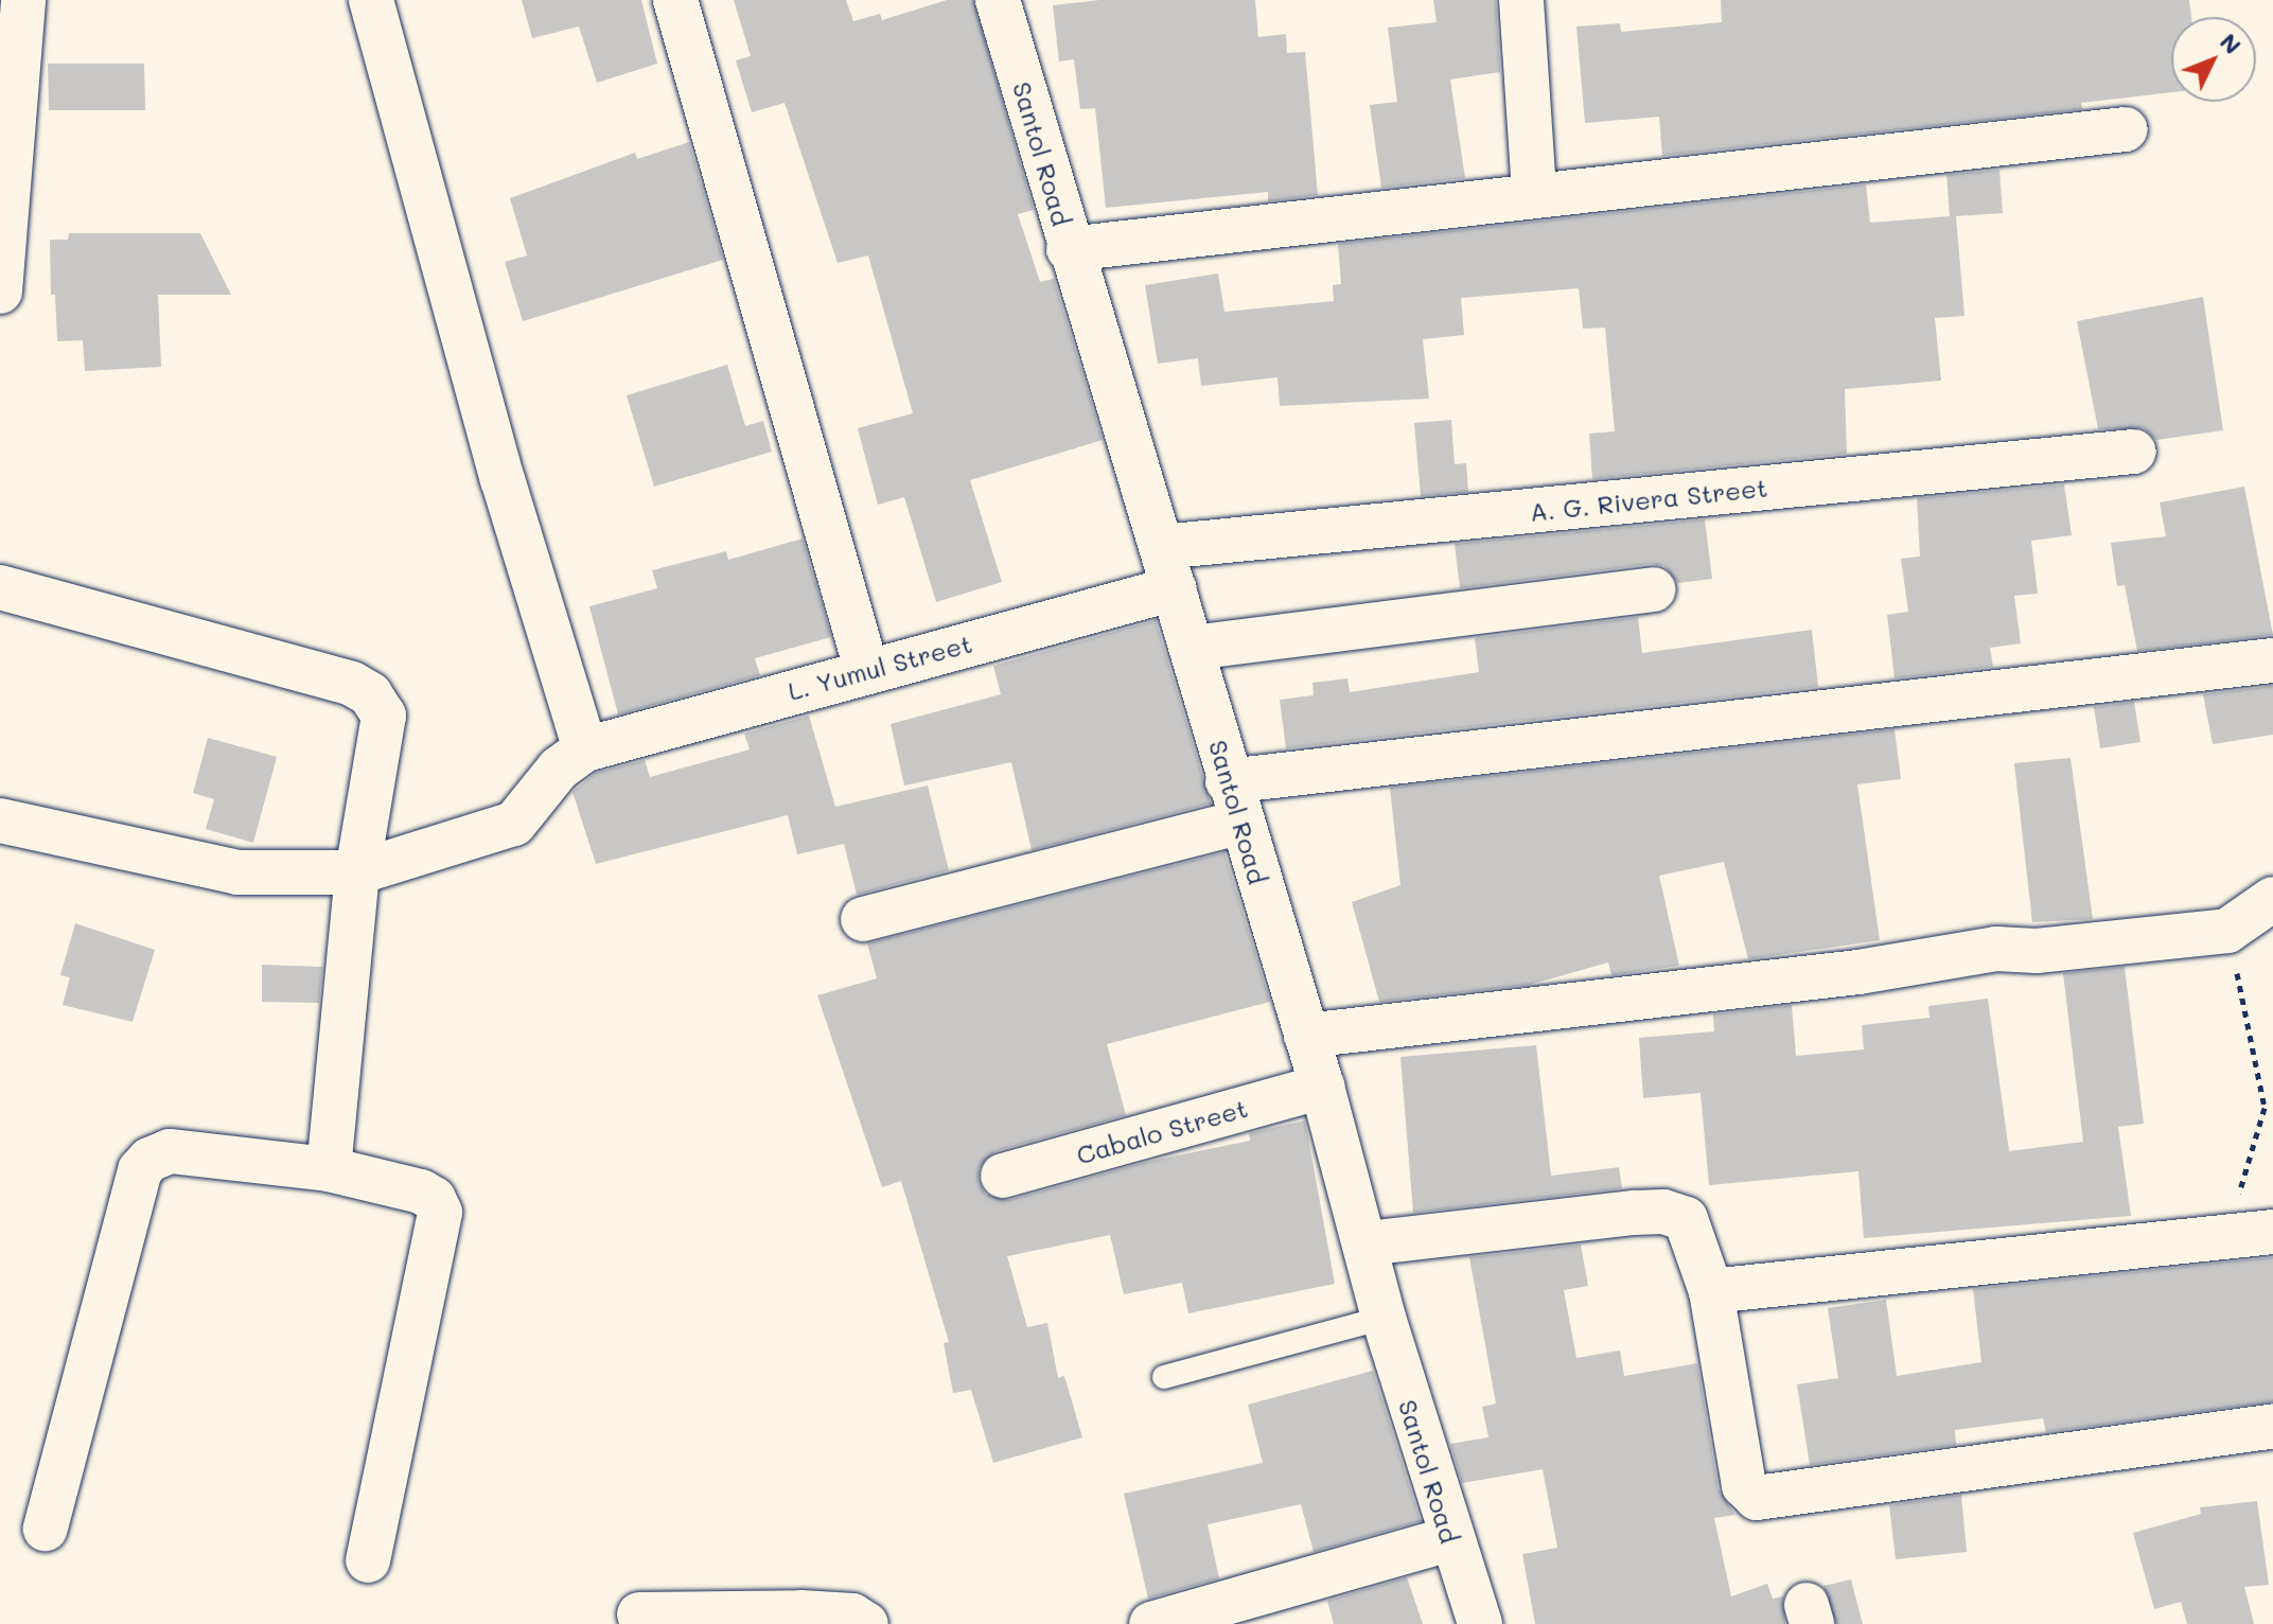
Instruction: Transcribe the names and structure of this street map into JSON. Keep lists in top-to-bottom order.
{
  "streets": {
    "street": [
      "Santol Road",
      "A. G. Rivera Street",
      "L. Yumul Street",
      "Cabalo Street"
    ]
  },
  "crossings": [
    ["Santol Road", "A. G. Rivera Street"],
    ["Santol Road", "L. Yumul Street"],
    ["Santol Road", "Cabalo Street"]
  ],
  "north": "top right"
}
